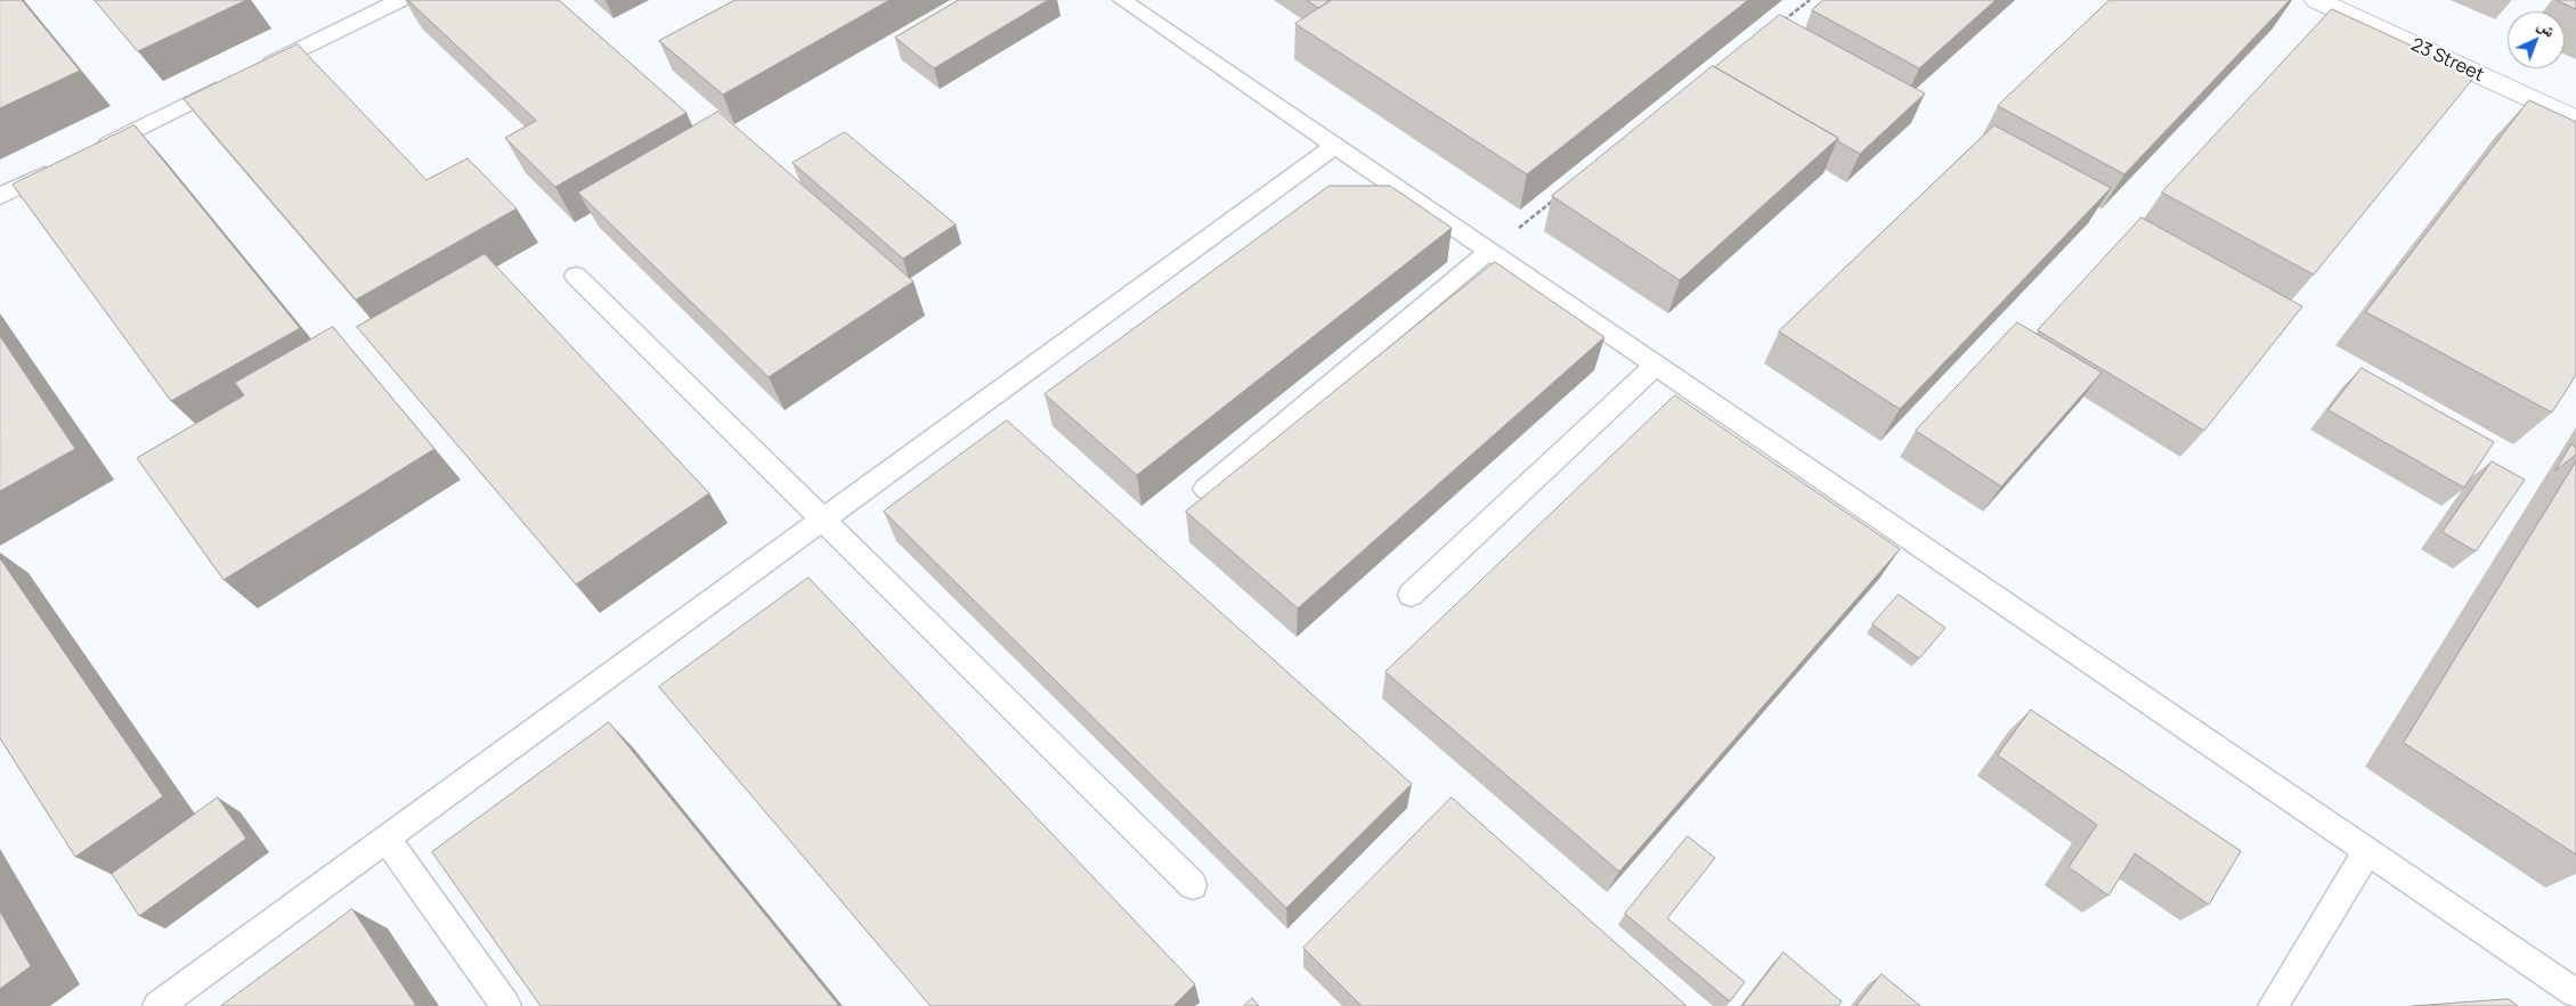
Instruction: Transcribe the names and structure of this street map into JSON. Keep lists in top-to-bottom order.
{
  "streets": {
    "street": ["23 Street"]
  },
  "north": "top right"
}
